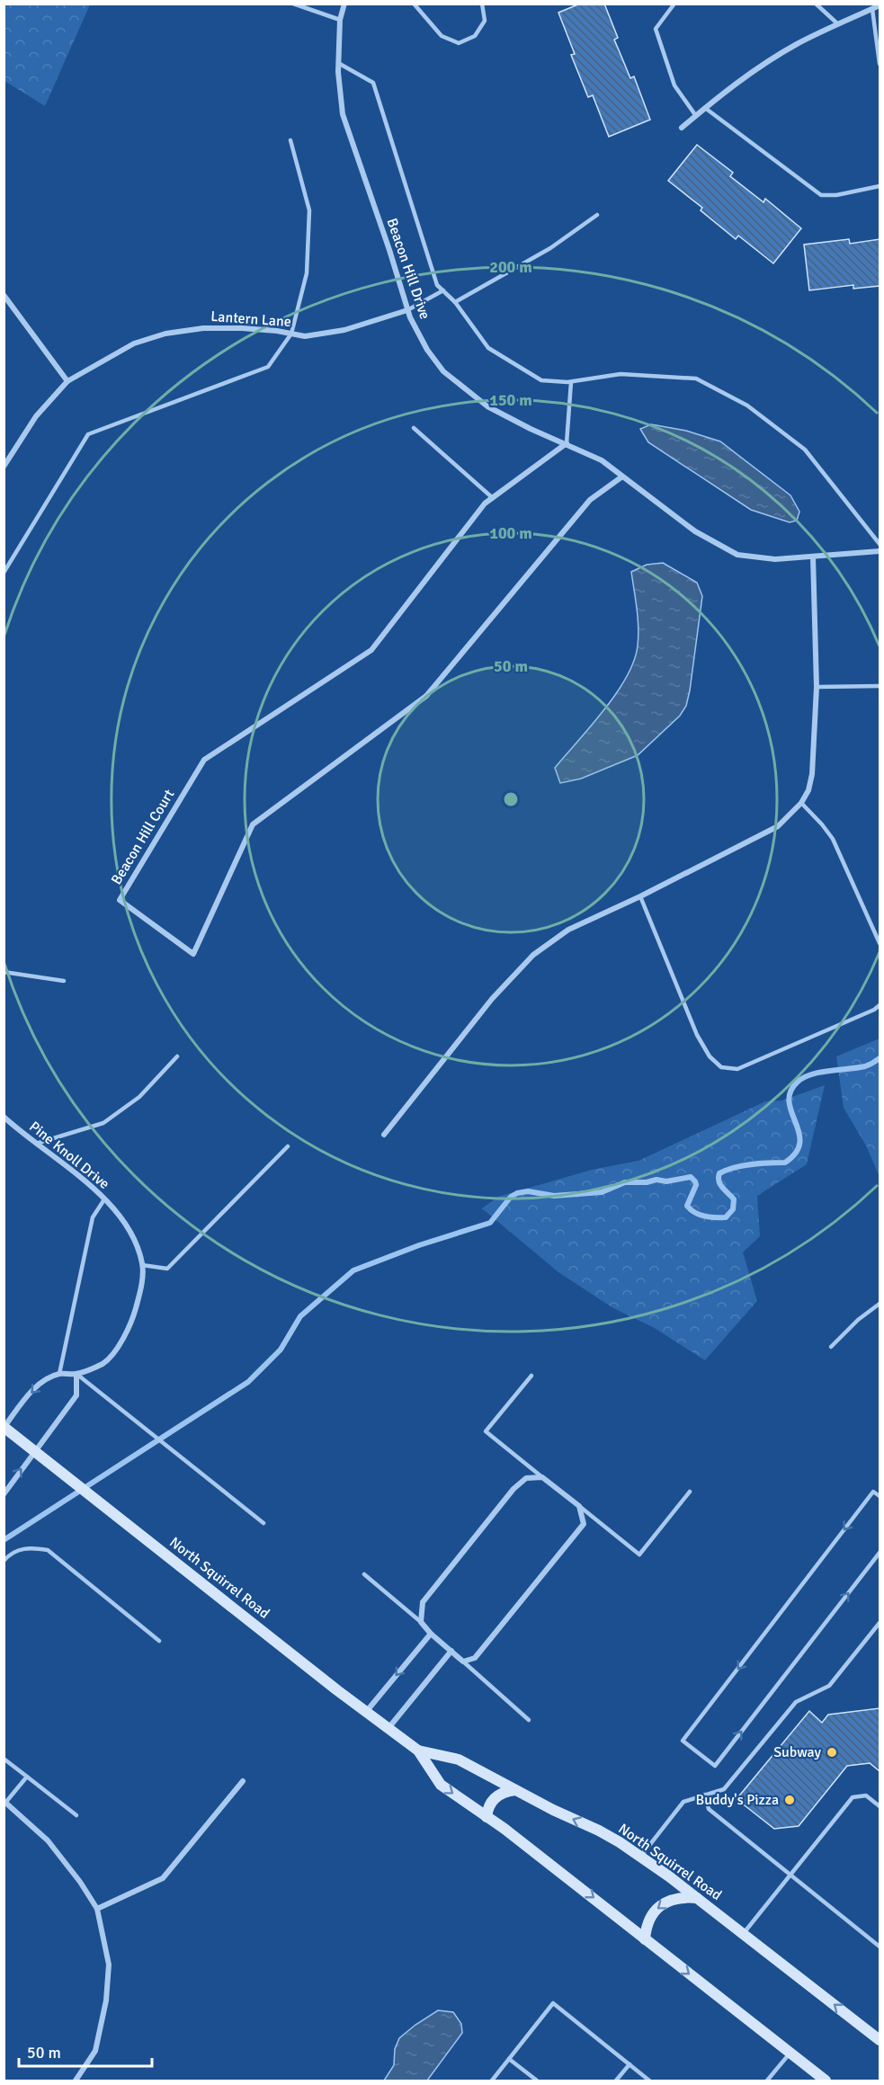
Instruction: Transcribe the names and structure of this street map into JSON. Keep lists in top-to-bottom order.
{
  "streets": {
    "street": [
      "Beacon Hill Drive",
      "Lantern Lane",
      "Beacon Hill Court",
      "Pine Knoll Drive",
      "North Squirrel Road"
    ]
  },
  "crossings": [
    ["Beacon Hill Drive", "Lantern Lane"],
    ["Beacon Hill Drive", "Beacon Hill Court"]
  ],
  "places": ["Subway", "Buddy's Pizza"],
  "scale_bar": "50 m",
  "rings": [
    "200 m",
    "150 m",
    "100 m",
    "50 m"
  ]
}
